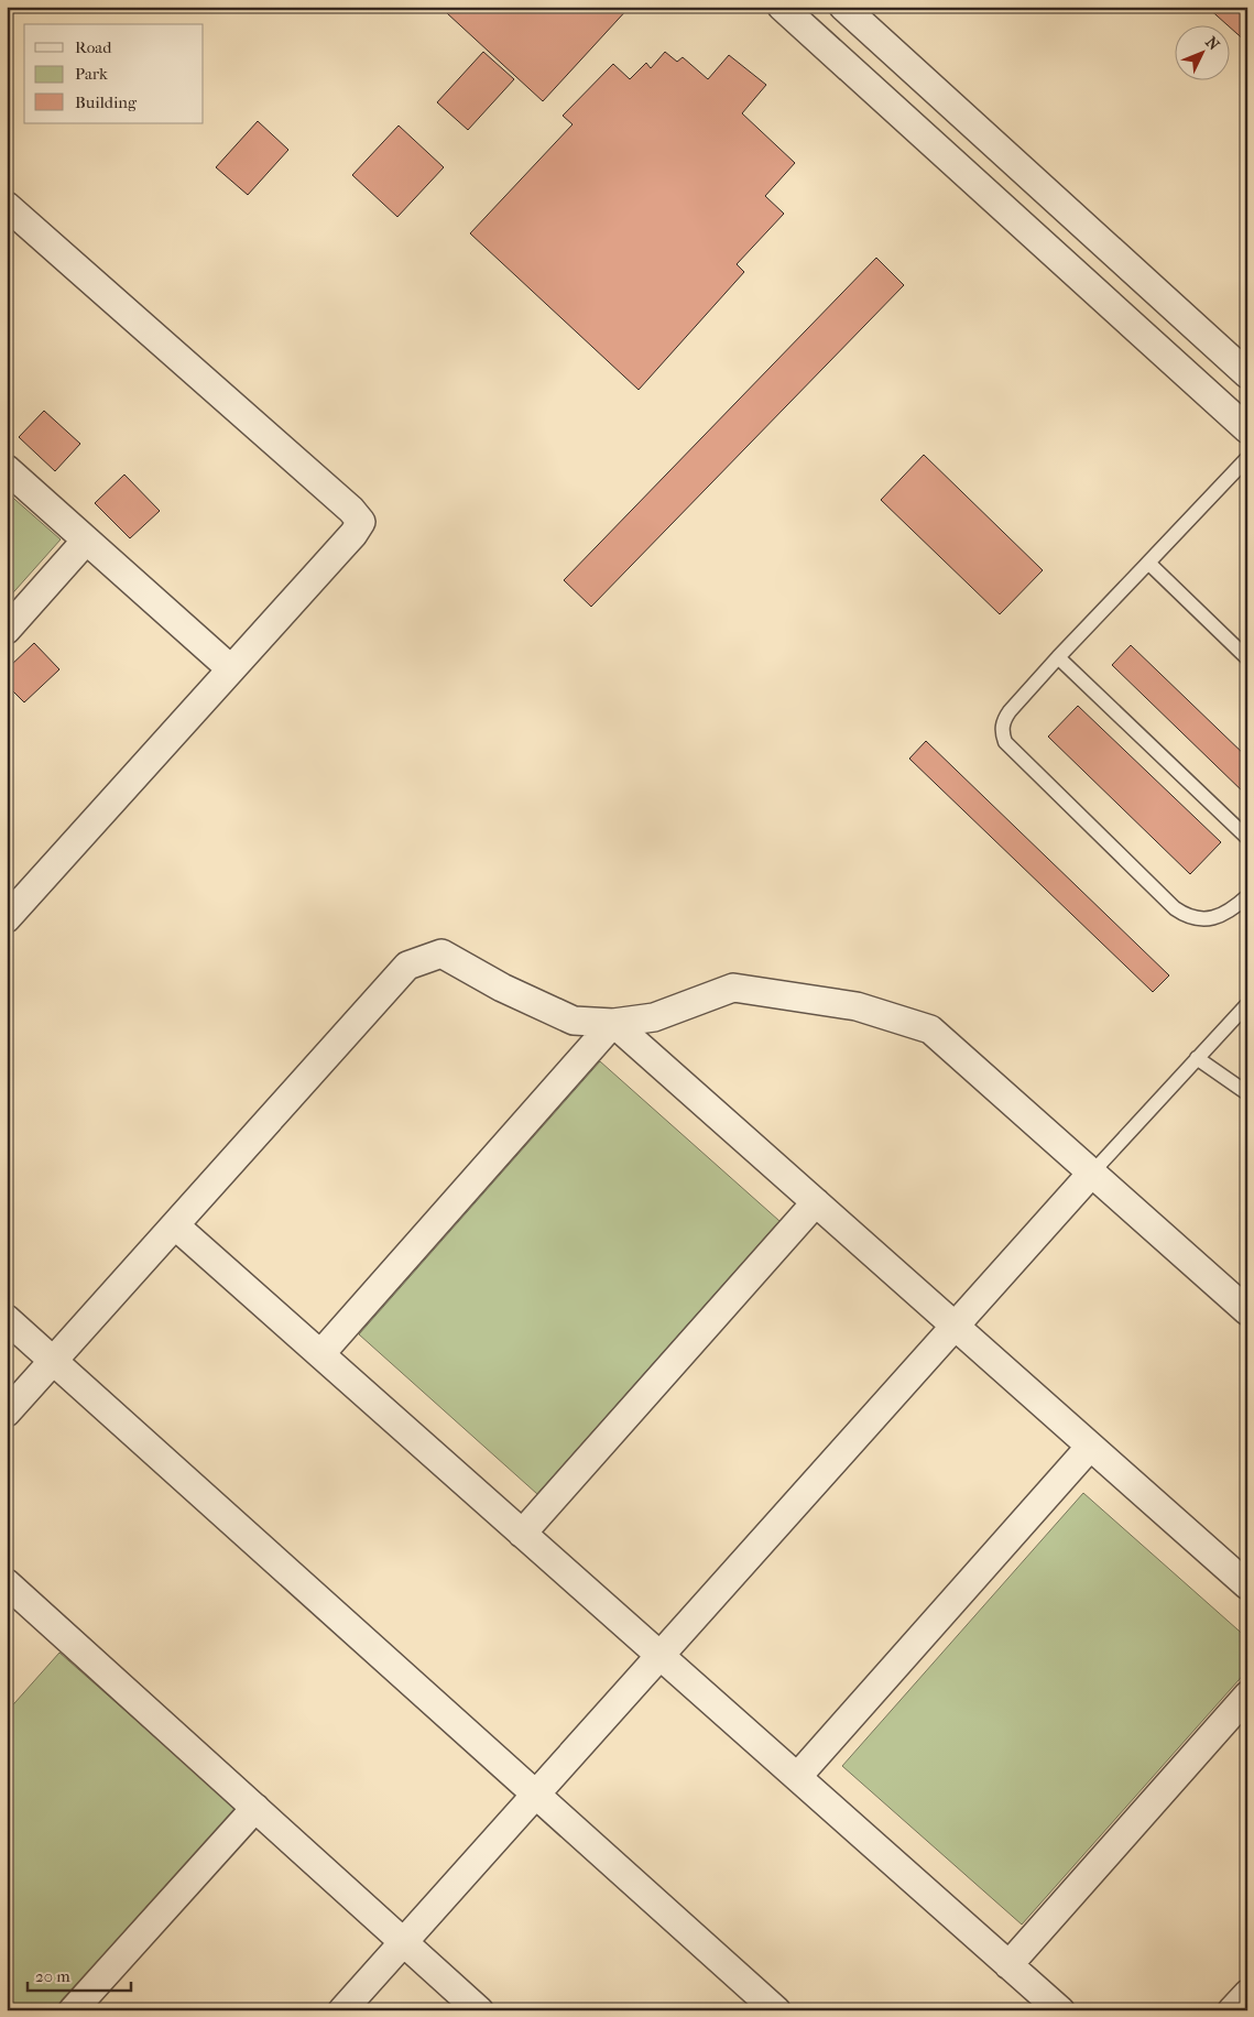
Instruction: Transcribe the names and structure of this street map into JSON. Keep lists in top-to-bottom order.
{
  "legend": ["Road", "Park", "Building"],
  "scale_bar": "20 m",
  "north": "top right"
}
